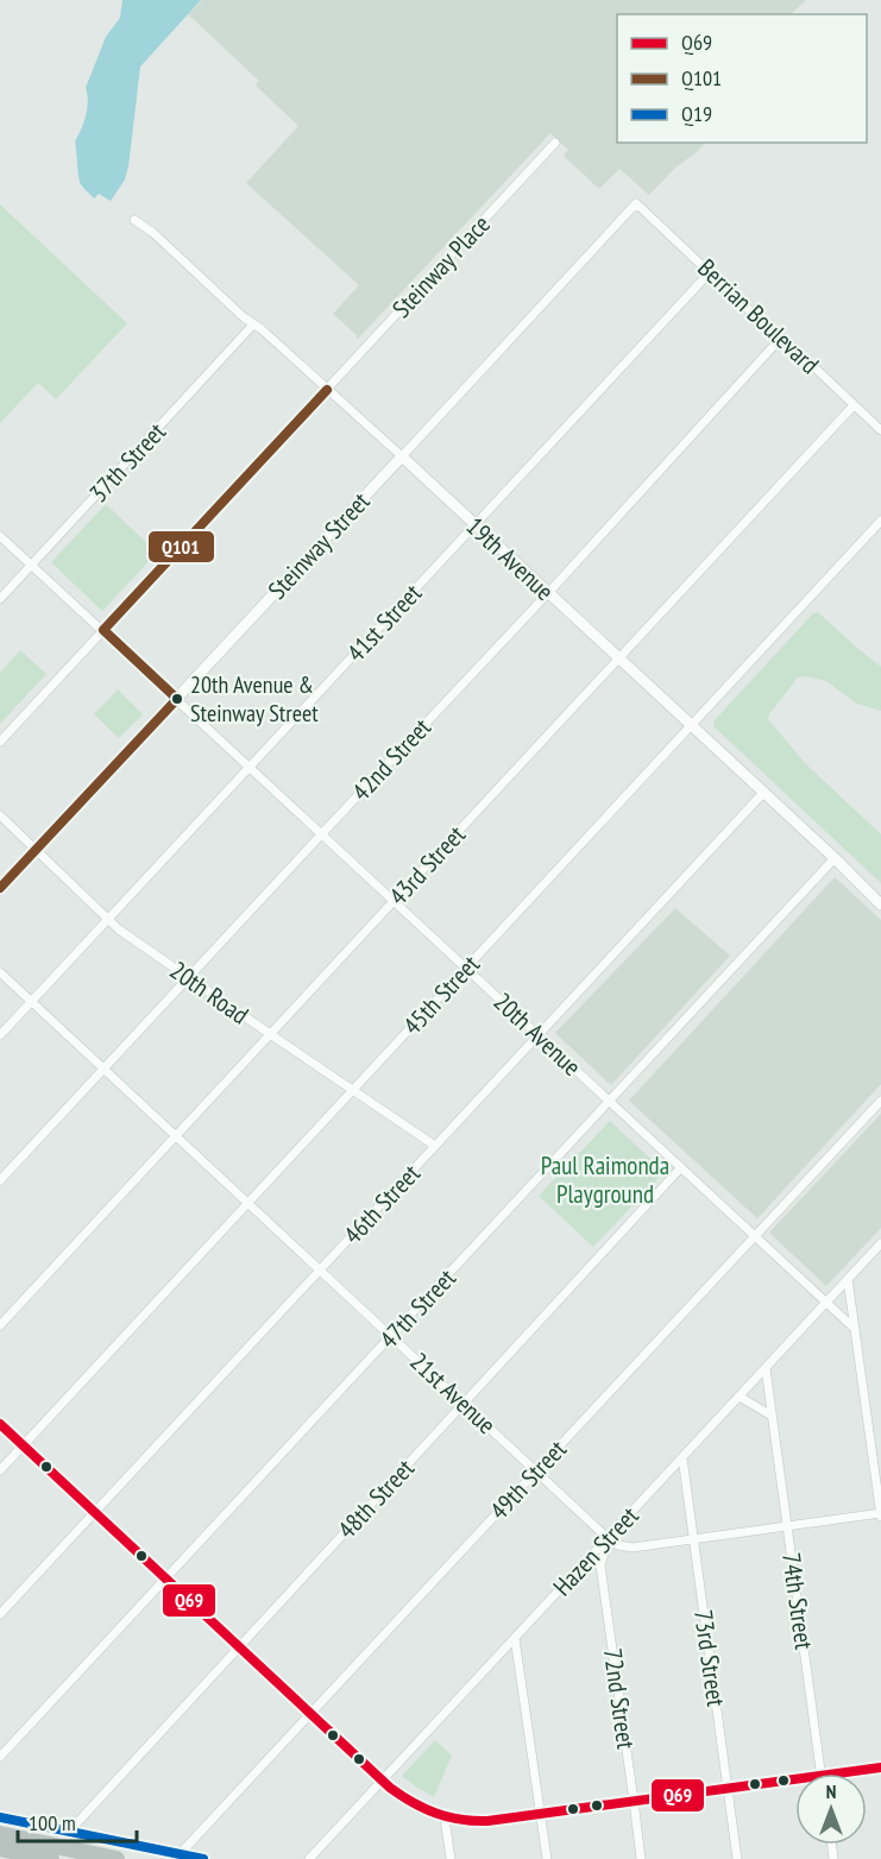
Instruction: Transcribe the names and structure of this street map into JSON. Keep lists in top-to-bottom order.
{
  "streets": {
    "street": [
      "Steinway Place",
      "Berrian Boulevard",
      "37th Street",
      "Steinway Street",
      "19th Avenue",
      "41st Street",
      "42nd Street",
      "43rd Street",
      "20th Road",
      "45th Street",
      "20th Avenue",
      "46th Street",
      "47th Street",
      "21st Avenue",
      "49th Street",
      "48th Street",
      "Hazen Street",
      "74th Street",
      "73rd Street",
      "72nd Street"
    ]
  },
  "crossings": [
    ["Steinway Place", "19th Avenue"],
    ["Steinway Place", "20th Avenue"],
    ["Berrian Boulevard", "Steinway Street"],
    ["Berrian Boulevard", "41st Street"],
    ["Berrian Boulevard", "42nd Street"],
    ["Berrian Boulevard", "43rd Street"],
    ["37th Street", "19th Avenue"],
    ["37th Street", "20th Avenue"],
    ["Steinway Street", "19th Avenue"],
    ["Steinway Street", "20th Road"],
    ["Steinway Street", "20th Avenue"],
    ["19th Avenue", "41st Street"],
    ["19th Avenue", "42nd Street"],
    ["19th Avenue", "43rd Street"],
    ["19th Avenue", "45th Street"],
    ["19th Avenue", "46th Street"],
    ["19th Avenue", "47th Street"],
    ["41st Street", "20th Road"],
    ["41st Street", "20th Avenue"],
    ["41st Street", "21st Avenue"],
    ["42nd Street", "20th Road"],
    ["42nd Street", "20th Avenue"],
    ["42nd Street", "21st Avenue"],
    ["43rd Street", "20th Road"],
    ["43rd Street", "20th Avenue"],
    ["43rd Street", "21st Avenue"],
    ["20th Road", "45th Street"],
    ["20th Road", "46th Street"],
    ["45th Street", "20th Avenue"],
    ["45th Street", "21st Avenue"],
    ["20th Avenue", "46th Street"],
    ["20th Avenue", "47th Street"],
    ["20th Avenue", "49th Street"],
    ["20th Avenue", "48th Street"],
    ["20th Avenue", "Hazen Street"],
    ["46th Street", "21st Avenue"],
    ["47th Street", "21st Avenue"],
    ["21st Avenue", "49th Street"],
    ["21st Avenue", "48th Street"],
    ["21st Avenue", "Hazen Street"],
    ["21st Avenue", "72nd Street"],
    ["Hazen Street", "74th Street"],
    ["Hazen Street", "73rd Street"],
    ["Hazen Street", "72nd Street"]
  ],
  "parks": ["Paul Raimonda Playground"],
  "places": ["20th Avenue & Steinway Street"],
  "lines": ["transit line Q101", "transit line Q69", "transit line Q19"],
  "legend": ["Q69", "Q101", "Q19"],
  "scale_bar": "100 m",
  "north": "top"
}
